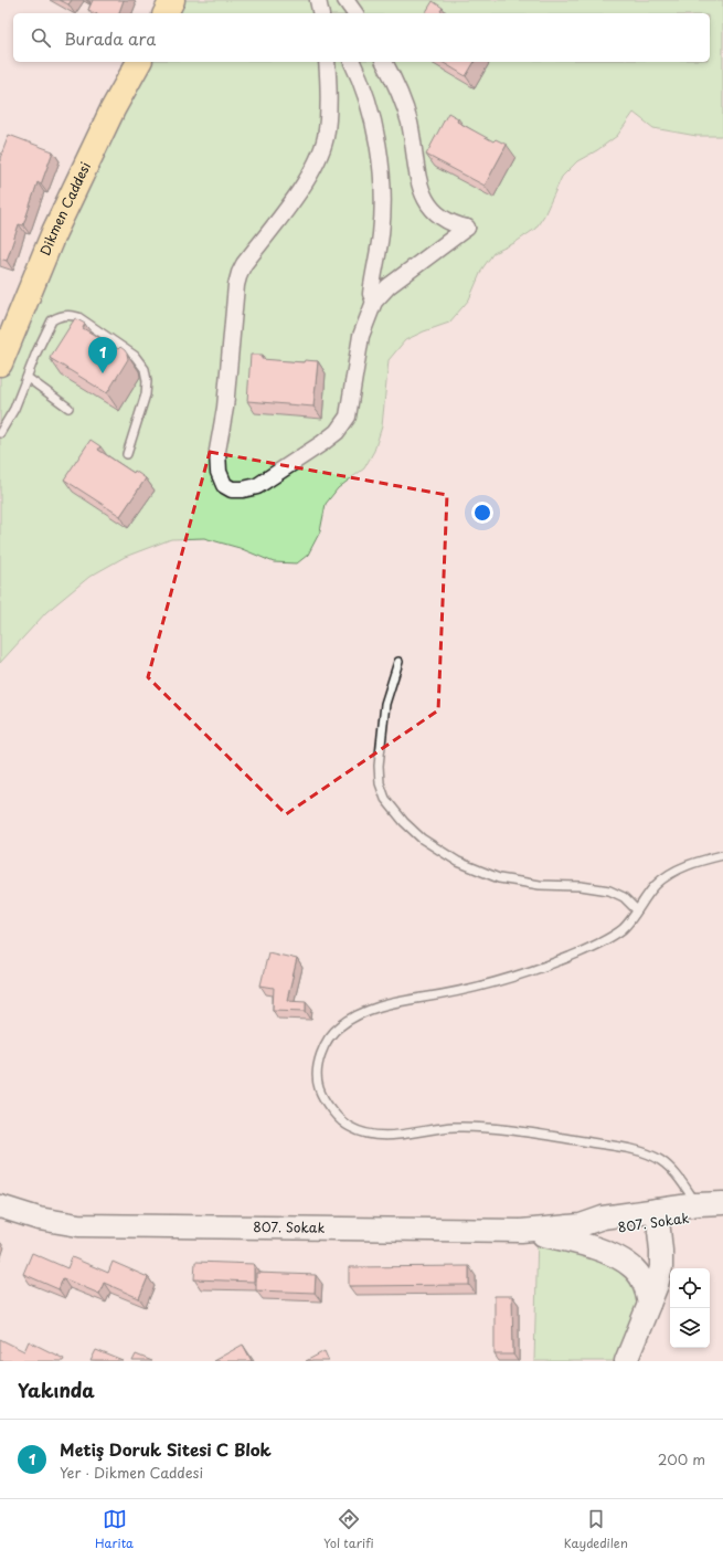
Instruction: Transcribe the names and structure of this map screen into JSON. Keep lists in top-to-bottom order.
{
  "streets": {
    "main road": ["Dikmen Caddesi", "807. Sokak"]
  },
  "page": {
    "search": "Burada ara",
    "pins": "1",
    "heading": "Yakında",
    "list": [
      {
        "mark": "1",
        "name": "Metiş Doruk Sitesi C Blok",
        "note": "Yer · Dikmen Caddesi",
        "value": "200 m"
      }
    ],
    "nav": ["Harita", "Yol tarifi", "Kaydedilen"]
  }
}
